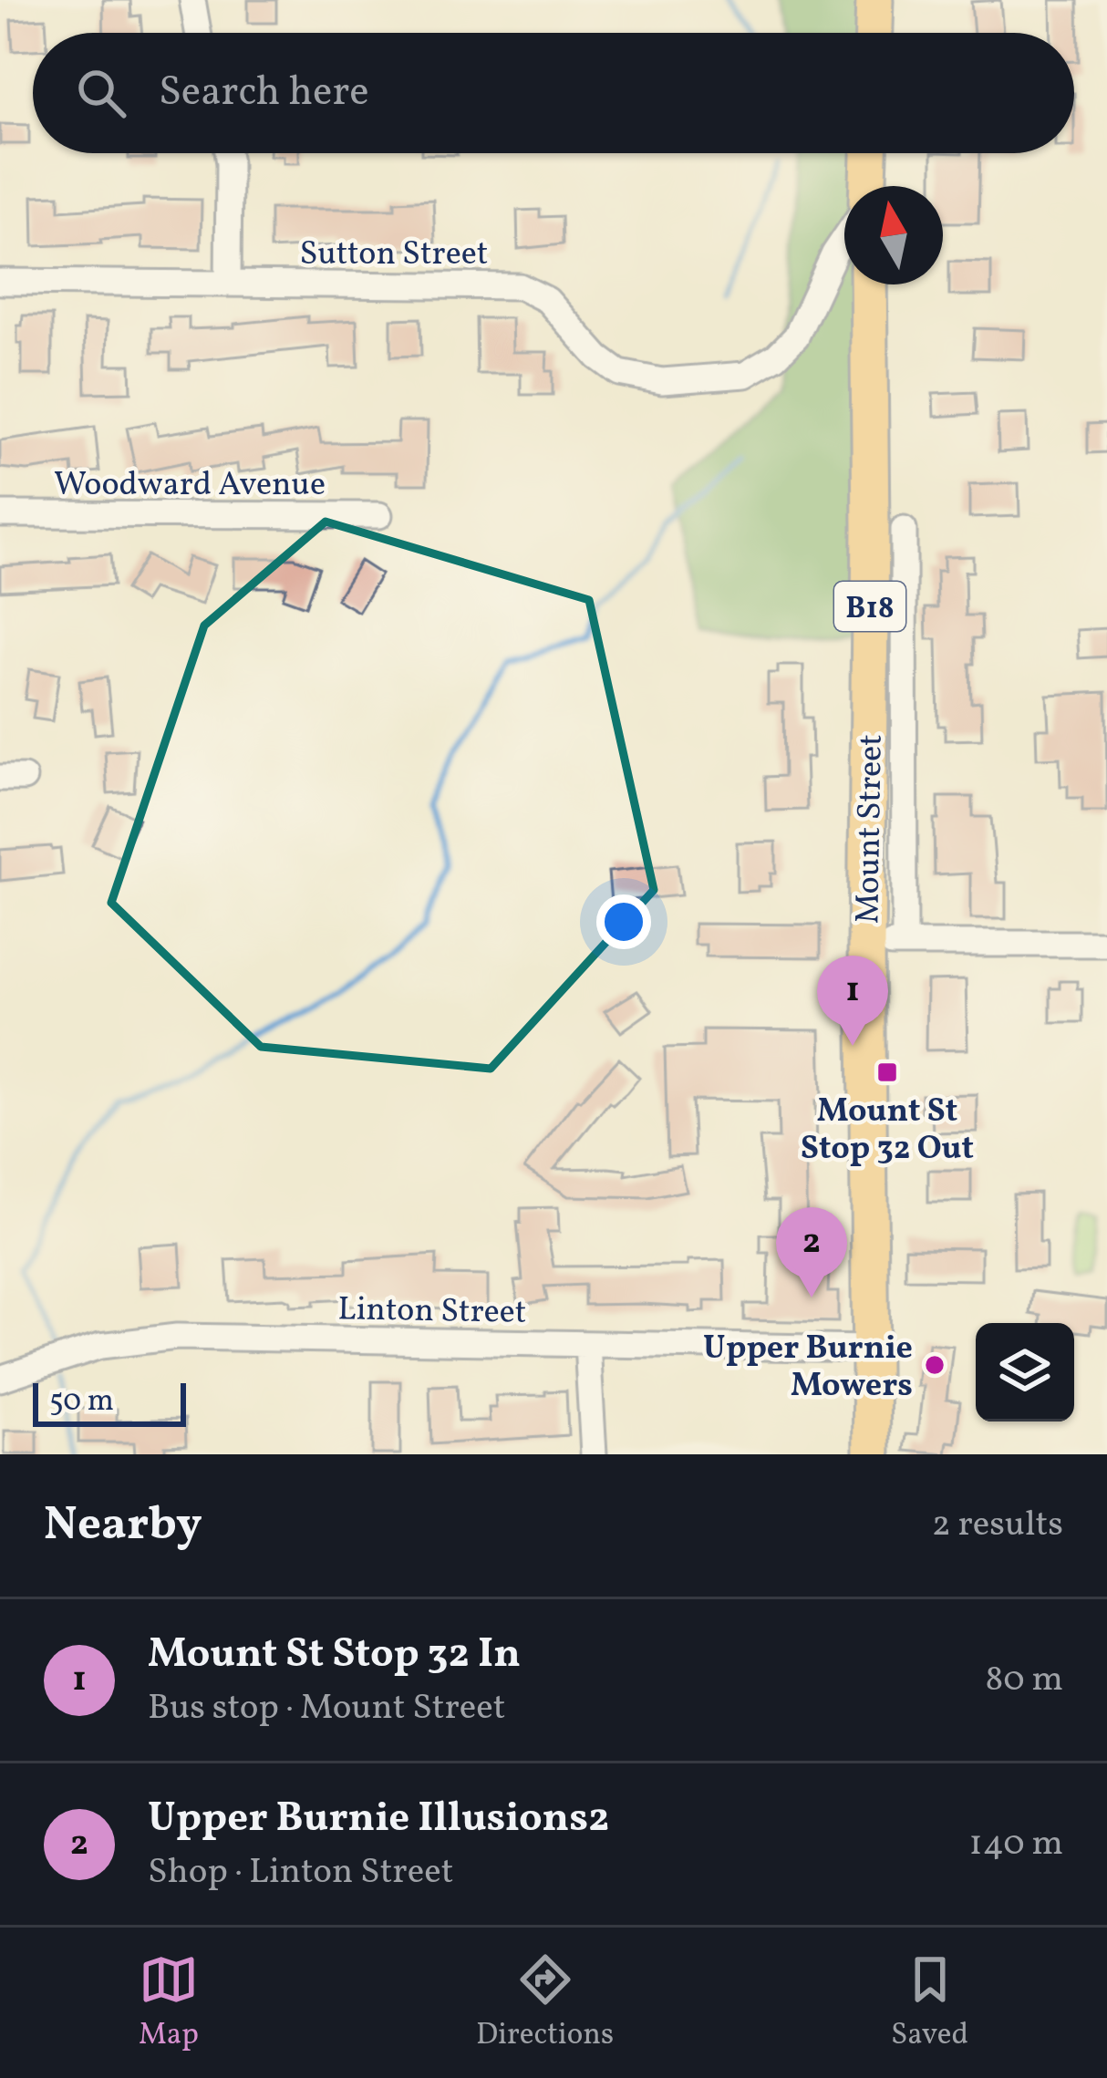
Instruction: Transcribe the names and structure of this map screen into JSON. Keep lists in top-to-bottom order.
{
  "streets": {
    "highway": ["B18", "Mount Street"],
    "street": ["Sutton Street", "Woodward Avenue", "Linton Street"]
  },
  "crossings": [
    ["Mount Street", "Linton Street"]
  ],
  "places": {
    "transit": ["Mount St Stop 32 Out"],
    "other": ["Upper Burnie Mowers"]
  },
  "scale_bar": "50 m",
  "north": "top",
  "page": {
    "search": "Search here",
    "pins": ["1", "2"],
    "scale": "50 m",
    "heading": ["Nearby", "2 results"],
    "list": [
      {
        "mark": "1",
        "name": "Mount St Stop 32 In",
        "note": "Bus stop · Mount Street",
        "value": "80 m"
      },
      {
        "mark": "2",
        "name": "Upper Burnie Illusions2",
        "note": "Shop · Linton Street",
        "value": "140 m"
      }
    ],
    "nav": ["Map", "Directions", "Saved"]
  }
}
